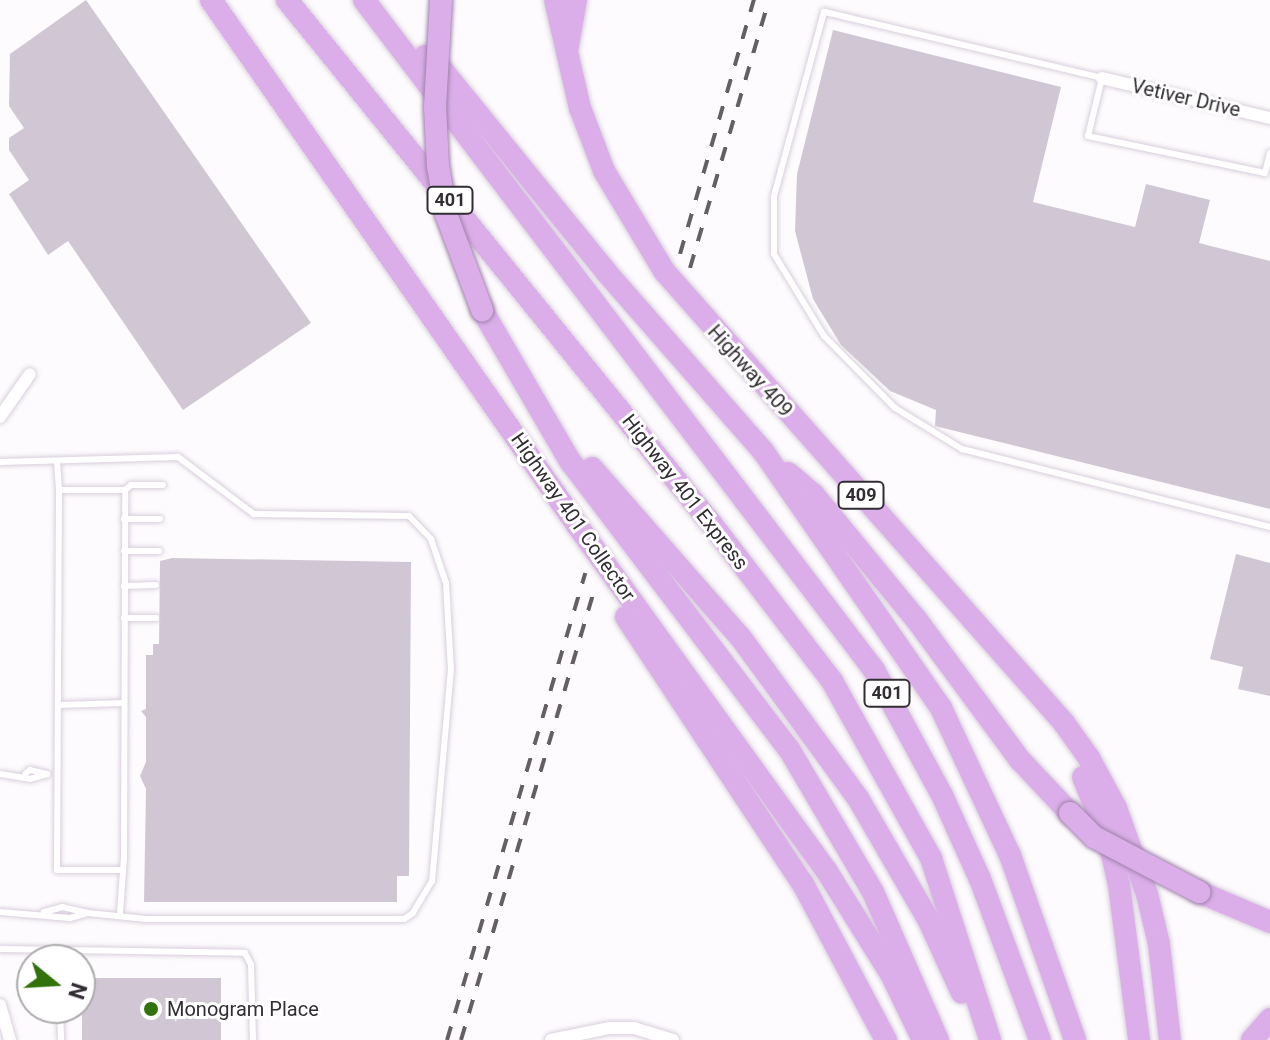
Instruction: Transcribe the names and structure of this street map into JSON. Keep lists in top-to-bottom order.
{
  "streets": {
    "highway": [
      "401",
      "Highway 409",
      "Highway 401 Express",
      "409",
      "Highway 401 Collector"
    ],
    "street": ["Vetiver Drive"]
  },
  "places": ["Monogram Place"],
  "north": "right"
}
